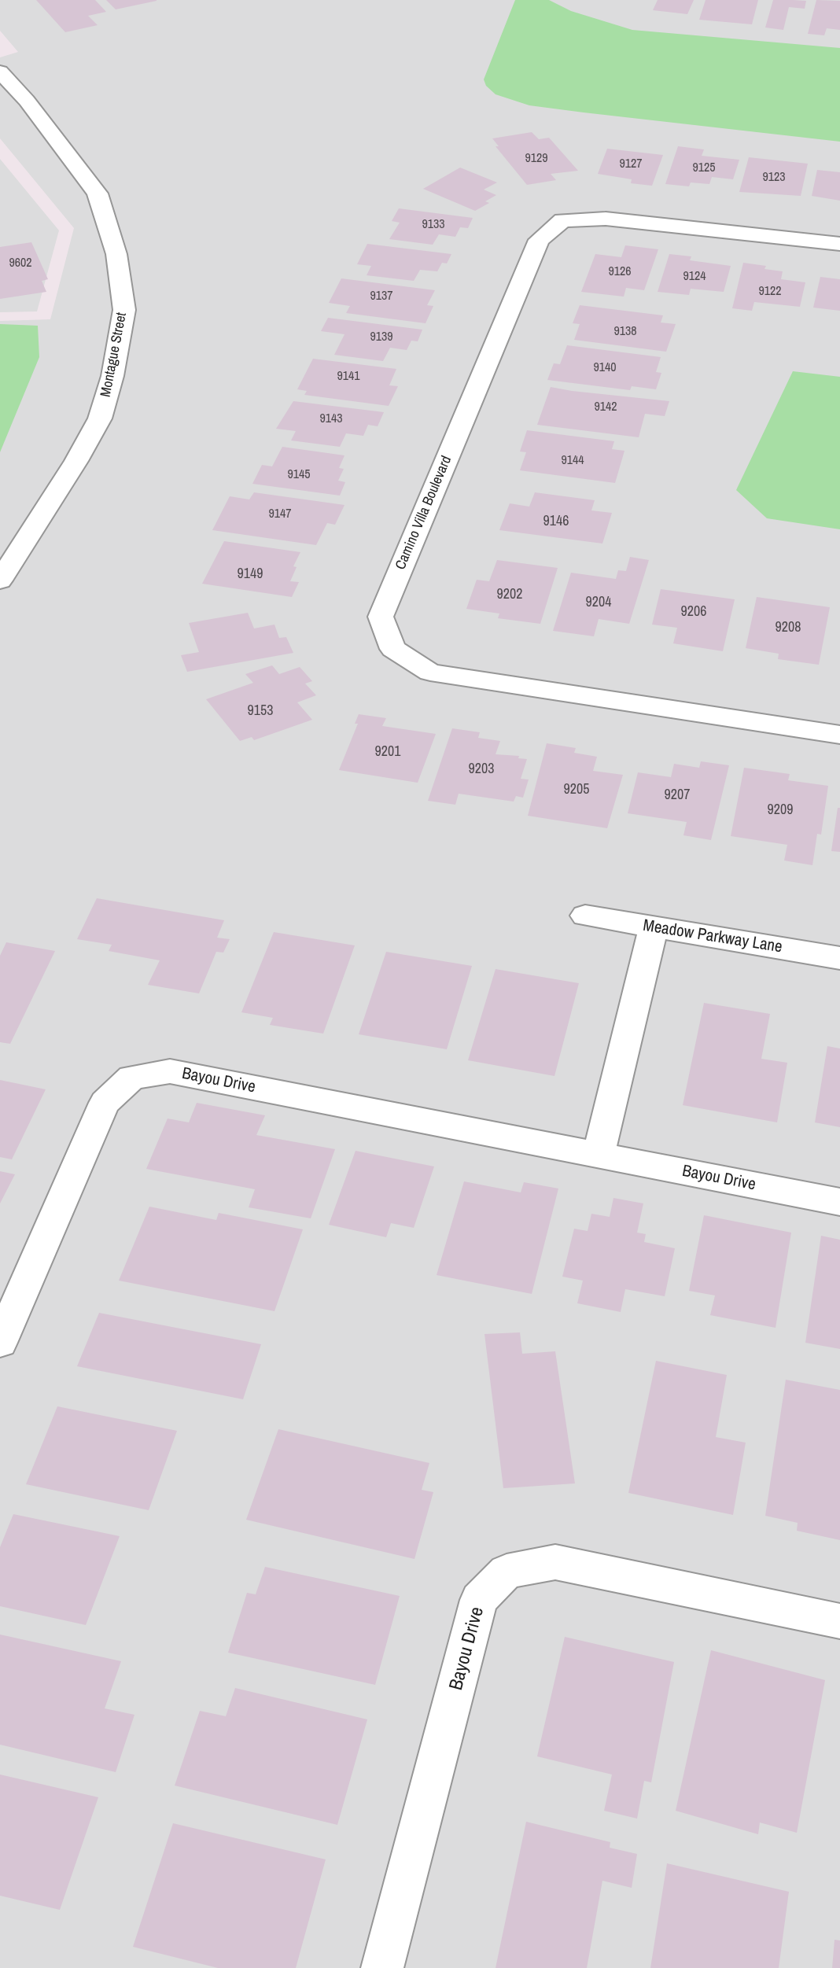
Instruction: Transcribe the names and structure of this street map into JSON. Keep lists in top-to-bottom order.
{
  "streets": {
    "street": [
      "Montague Street",
      "Camino Villa Boulevard",
      "Meadow Parkway Lane",
      "Bayou Drive"
    ]
  },
  "house_numbers": [
    "9129",
    "9127",
    "9125",
    "9123",
    "9133",
    "9602",
    "9126",
    "9124",
    "9122",
    "9137",
    "9138",
    "9139",
    "9140",
    "9141",
    "9142",
    "9143",
    "9144",
    "9145",
    "9147",
    "9146",
    "9149",
    "9202",
    "9204",
    "9206",
    "9208",
    "9153",
    "9201",
    "9203",
    "9205",
    "9207",
    "9209"
  ]
}
